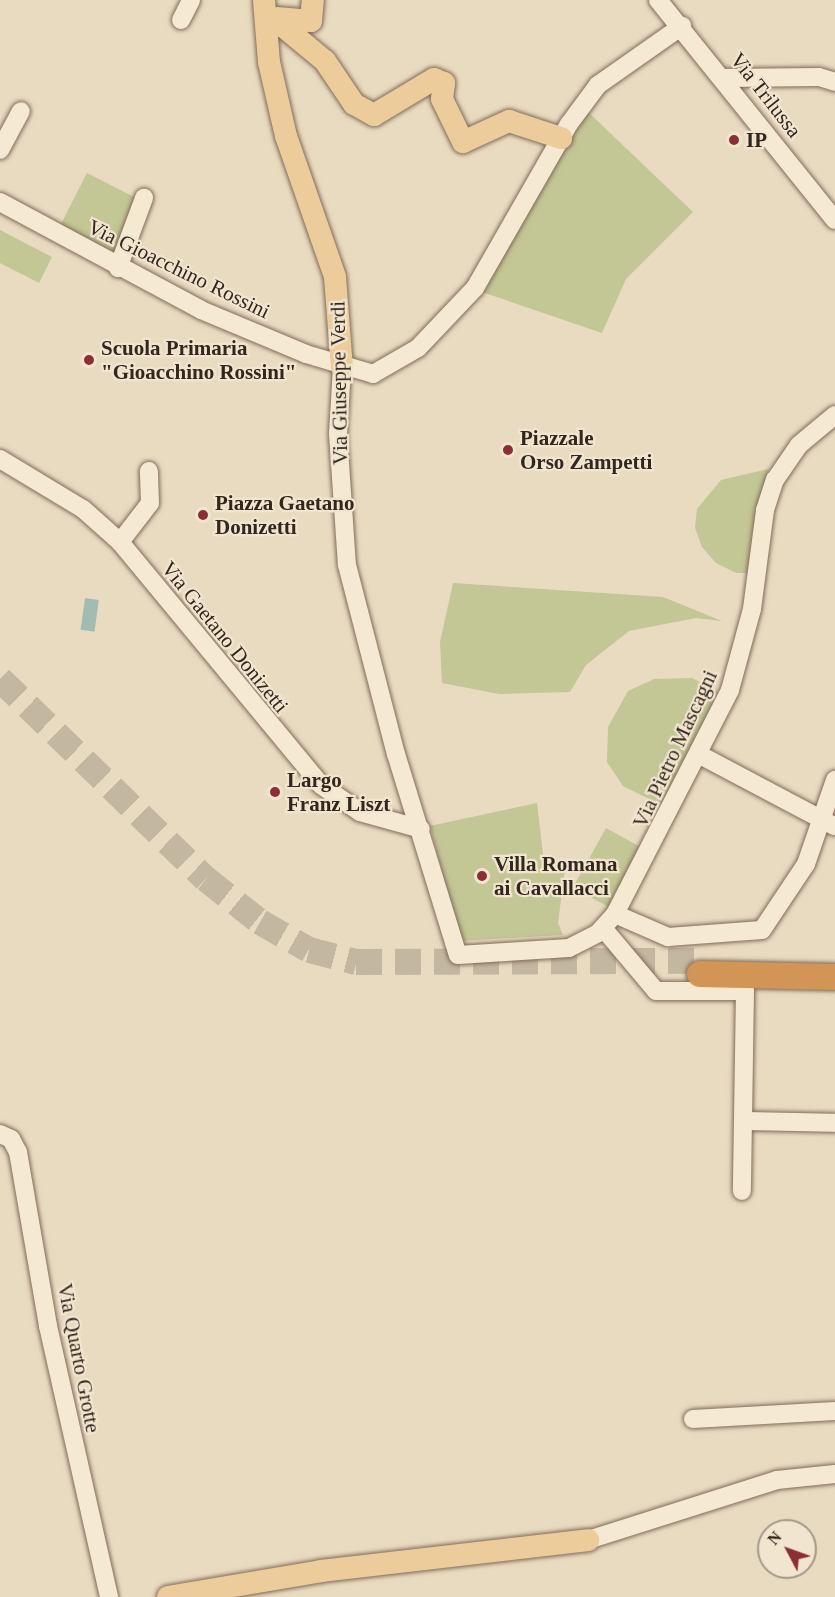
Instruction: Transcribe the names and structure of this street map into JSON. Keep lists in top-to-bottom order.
{
  "streets": {
    "main road": ["Via Giuseppe Verdi"],
    "street": [
      "Via Trilussa",
      "Via Gioacchino Rossini",
      "Via Gaetano Donizetti",
      "Via Pietro Mascagni",
      "Via Quarto Grotte"
    ]
  },
  "crossings": [
    ["Via Trilussa", "Via Gioacchino Rossini"],
    ["Via Gioacchino Rossini", "Via Giuseppe Verdi"],
    ["Via Giuseppe Verdi", "Via Gaetano Donizetti"],
    ["Via Giuseppe Verdi", "Via Pietro Mascagni"]
  ],
  "places": [
    "IP",
    "Scuola Primaria \"Gioacchino Rossini\"",
    "Piazzale Orso Zampetti",
    "Piazza Gaetano Donizetti",
    "Largo Franz Liszt",
    "Villa Romana ai Cavallacci"
  ],
  "north": "top left"
}
